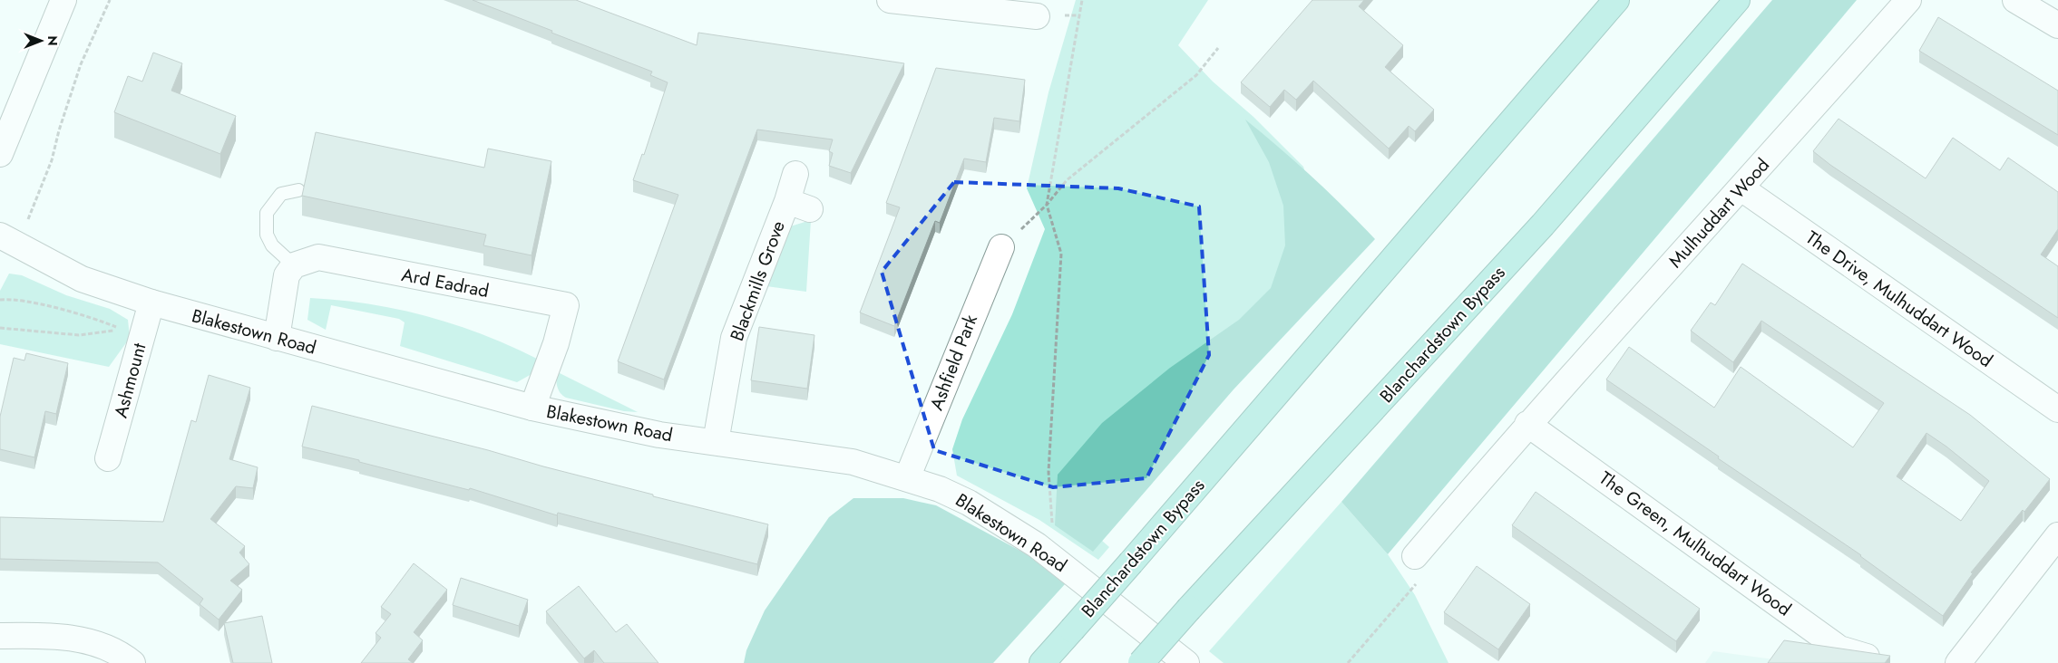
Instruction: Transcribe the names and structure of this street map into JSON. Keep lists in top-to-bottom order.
{
  "streets": {
    "highway": ["Blanchardstown Bypass"],
    "street": [
      "Mulhuddart Wood",
      "Blackmills Grove",
      "Ard Eadrad",
      "The Drive, Mulhuddart Wood",
      "Blakestown Road",
      "Ashfield Park",
      "Ashmount",
      "The Green, Mulhuddart Wood"
    ]
  },
  "crossings": [
    ["Mulhuddart Wood", "The Drive, Mulhuddart Wood"],
    ["Mulhuddart Wood", "The Green, Mulhuddart Wood"],
    ["Blackmills Grove", "Blakestown Road"],
    ["Ard Eadrad", "Blakestown Road"],
    ["Blakestown Road", "Ashfield Park"],
    ["Blakestown Road", "Ashmount"]
  ],
  "north": "right"
}
